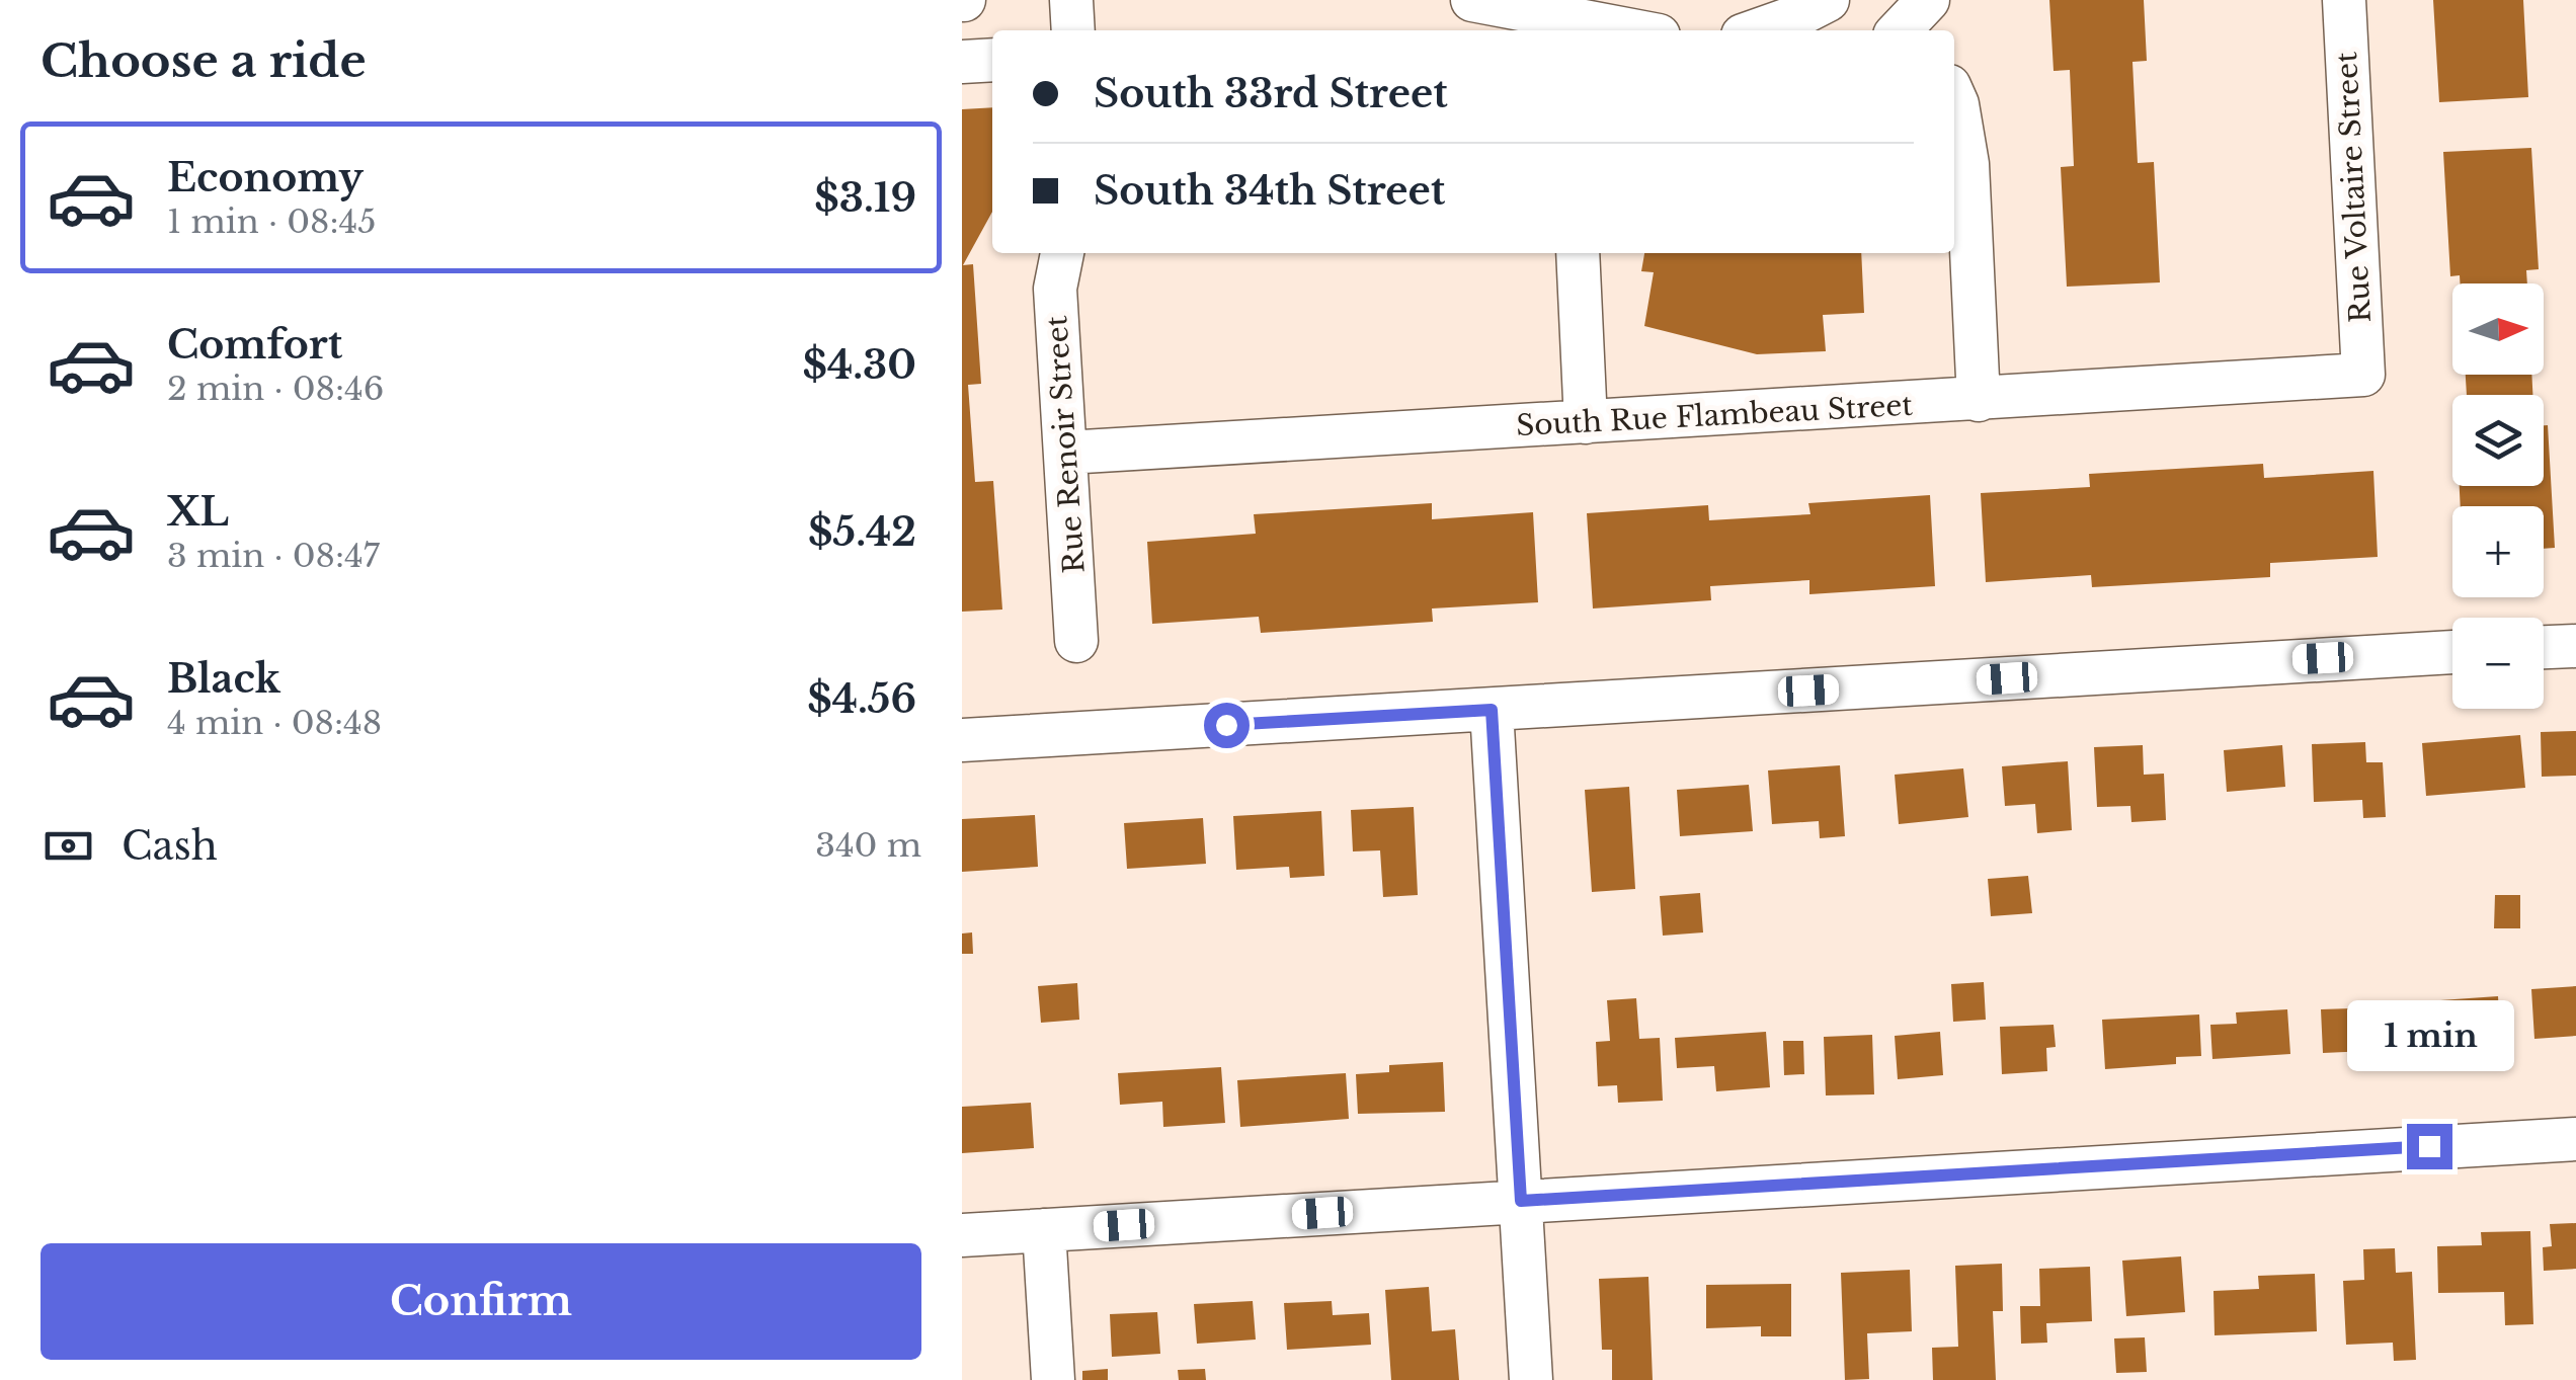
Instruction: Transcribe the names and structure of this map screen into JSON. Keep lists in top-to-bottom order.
{
  "streets": {
    "street": ["Rue Voltaire Street", "South Rue Flambeau Street", "Rue Renoir Street"]
  },
  "crossings": [
    ["Rue Voltaire Street", "South Rue Flambeau Street"],
    ["South Rue Flambeau Street", "Rue Renoir Street"]
  ],
  "north": "right",
  "page": {
    "heading": "Choose a ride",
    "banner": ["South 33rd Street", "South 34th Street"],
    "list": [
      {
        "name": "Economy",
        "note": "1 min · 08:45",
        "value": "$3.19"
      },
      {
        "name": "Comfort",
        "note": "2 min · 08:46",
        "value": "$4.30"
      },
      {
        "name": "XL",
        "note": "3 min · 08:47",
        "value": "$5.42"
      },
      {
        "name": "Black",
        "note": "4 min · 08:48",
        "value": "$4.56"
      }
    ],
    "map_buttons": ["+", "−"],
    "pay": ["Cash", "340 m"],
    "bubble": "1 min",
    "buttons": "Confirm"
  }
}
